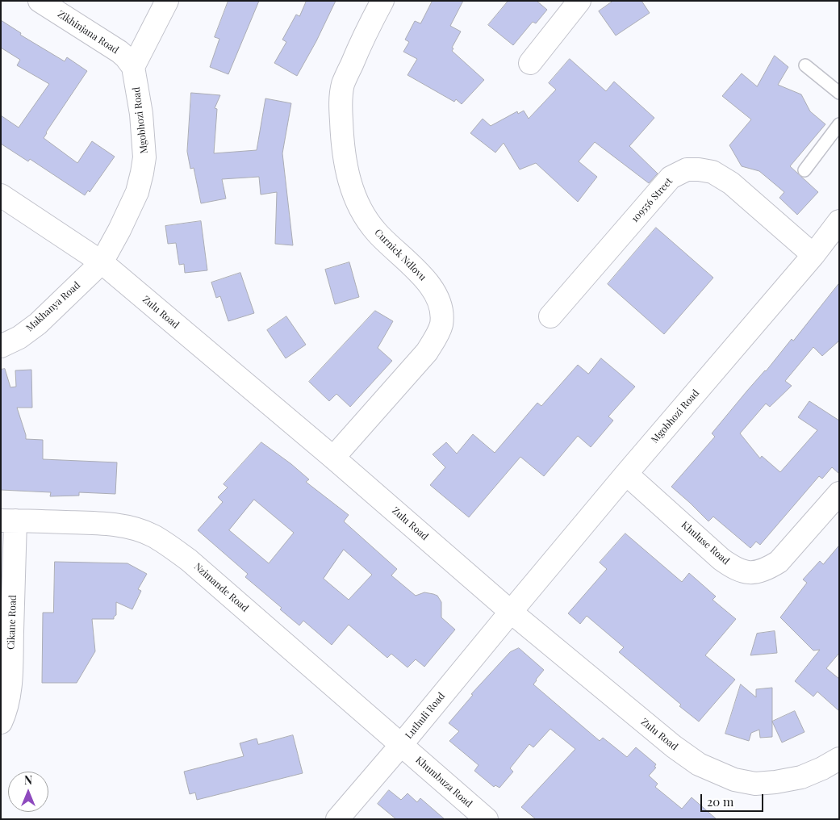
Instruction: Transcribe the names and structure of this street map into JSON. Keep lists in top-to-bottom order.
{
  "streets": {
    "street": [
      "Zikhinjana Road",
      "Mgobhozi Road",
      "109556 Street",
      "Curnick Ndlovu",
      "Makhanya Road",
      "Zulu Road",
      "Khuluse Road",
      "Nzimande Road",
      "Cikane Road",
      "Luthuli Road",
      "Khumbuza Road"
    ]
  },
  "crossings": [
    ["Zikhinjana Road", "Mgobhozi Road"],
    ["Mgobhozi Road", "109556 Street"],
    ["Mgobhozi Road", "Makhanya Road"],
    ["Mgobhozi Road", "Zulu Road"],
    ["Mgobhozi Road", "Khuluse Road"],
    ["Mgobhozi Road", "Luthuli Road"],
    ["Curnick Ndlovu", "Zulu Road"],
    ["Makhanya Road", "Zulu Road"],
    ["Zulu Road", "Luthuli Road"],
    ["Nzimande Road", "Cikane Road"],
    ["Nzimande Road", "Luthuli Road"],
    ["Nzimande Road", "Khumbuza Road"],
    ["Luthuli Road", "Khumbuza Road"]
  ],
  "scale_bar": "20 m",
  "north": "top"
}
